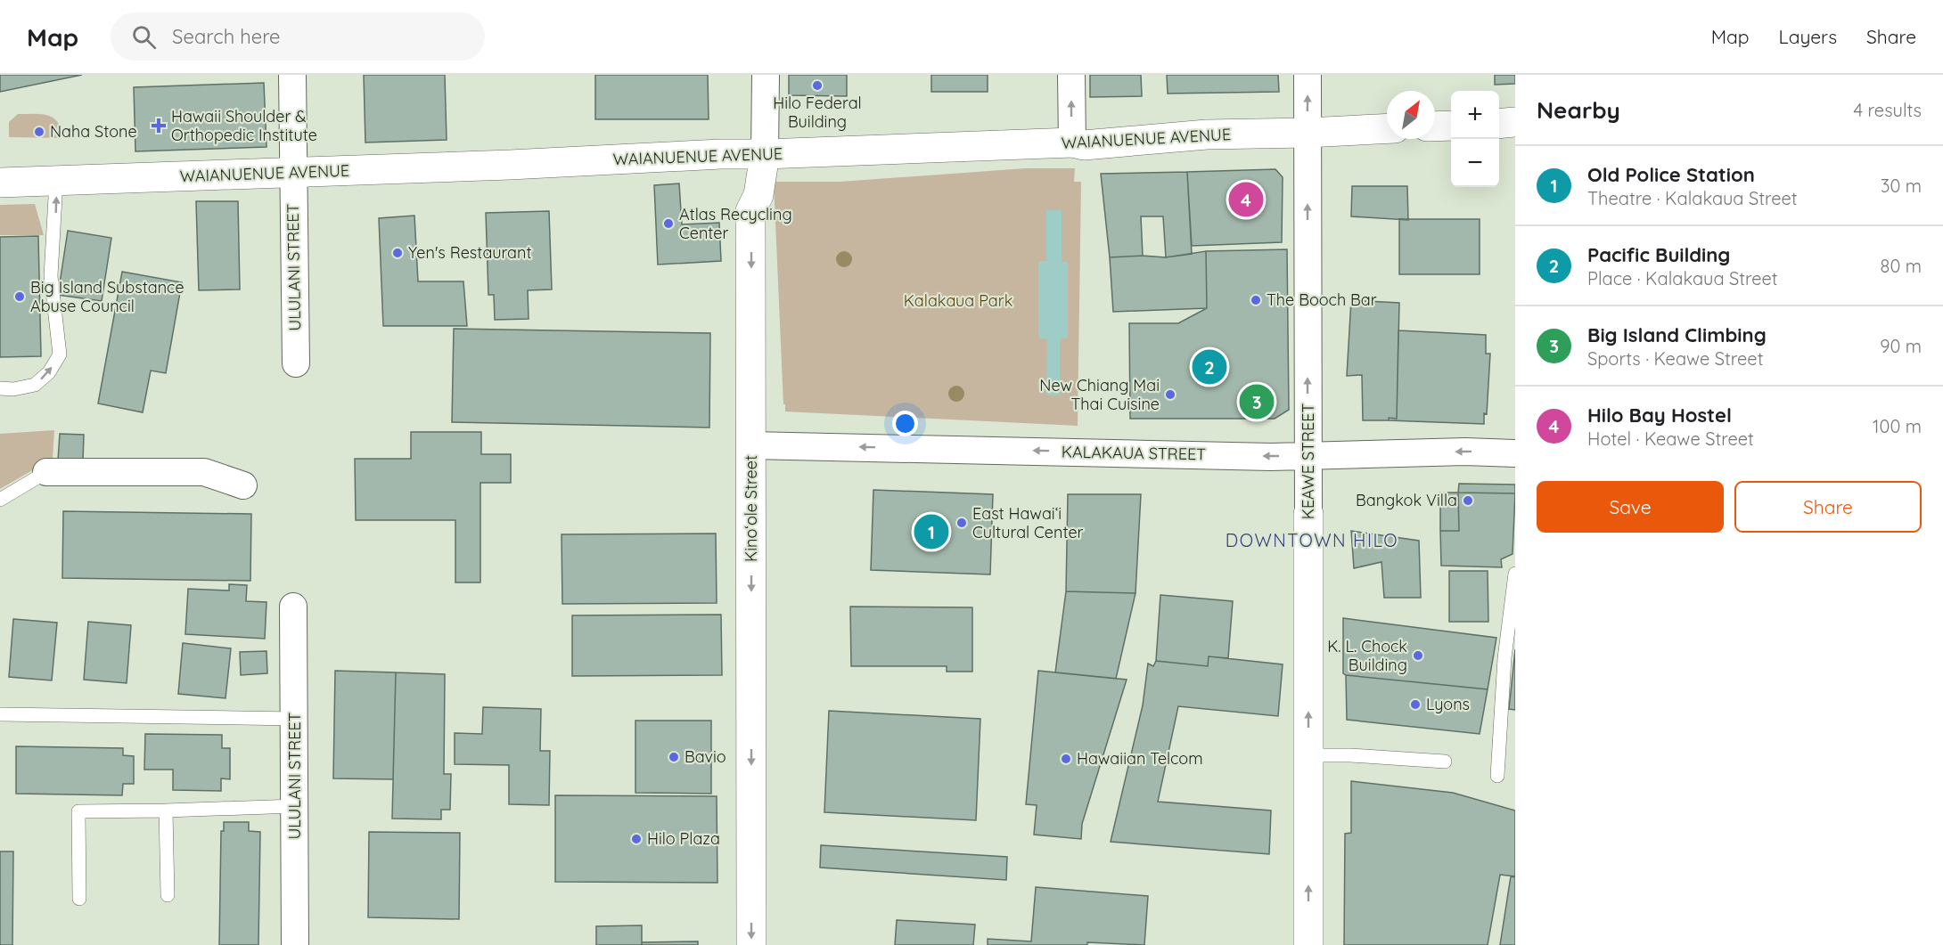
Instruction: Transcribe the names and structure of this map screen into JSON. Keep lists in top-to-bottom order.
{
  "streets": {
    "main road": ["WAIANUENUE AVENUE", "KEAWE STREET", "Kinoʻole Street"],
    "street": ["ULULANI STREET", "KALAKAUA STREET"]
  },
  "crossings": [
    ["WAIANUENUE AVENUE", "ULULANI STREET"],
    ["WAIANUENUE AVENUE", "KEAWE STREET"],
    ["WAIANUENUE AVENUE", "Kinoʻole Street"],
    ["KALAKAUA STREET", "KEAWE STREET"],
    ["KALAKAUA STREET", "Kinoʻole Street"]
  ],
  "one_way": ["KALAKAUA STREET", "KEAWE STREET", "Kinoʻole Street"],
  "districts": ["DOWNTOWN HILO"],
  "parks": ["Kalakaua Park"],
  "places": {
    "other": [
      "Hilo Federal Building",
      "Naha Stone",
      "Atlas Recycling Center",
      "Yen's Restaurant",
      "Big Island Substance Abuse Council",
      "The Booch Bar",
      "New Chiang Mai Thai Cuisine",
      "Bangkok Villa",
      "East Hawaiʻi Cultural Center",
      "K. L. Chock Building",
      "Lyons",
      "Bavio",
      "Hawaiian Telcom",
      "Hilo Plaza"
    ],
    "health": ["Hawaii Shoulder & Orthopedic Institute"]
  },
  "north": "top right",
  "page": {
    "header": "Map",
    "search": "Search here",
    "nav": ["Map", "Layers", "Share"],
    "heading": ["Nearby", "4 results"],
    "map_buttons": ["+", "−"],
    "list": [
      {
        "mark": "1",
        "name": "Old Police Station",
        "note": "Theatre · Kalakaua Street",
        "value": "30 m"
      },
      {
        "mark": "2",
        "name": "Pacific Building",
        "note": "Place · Kalakaua Street",
        "value": "80 m"
      },
      {
        "mark": "3",
        "name": "Big Island Climbing",
        "note": "Sports · Keawe Street",
        "value": "90 m"
      },
      {
        "mark": "4",
        "name": "Hilo Bay Hostel",
        "note": "Hotel · Keawe Street",
        "value": "100 m"
      }
    ],
    "pins": [
      "4",
      "2",
      "3",
      "1"
    ],
    "buttons": ["Save", "Share"]
  }
}
